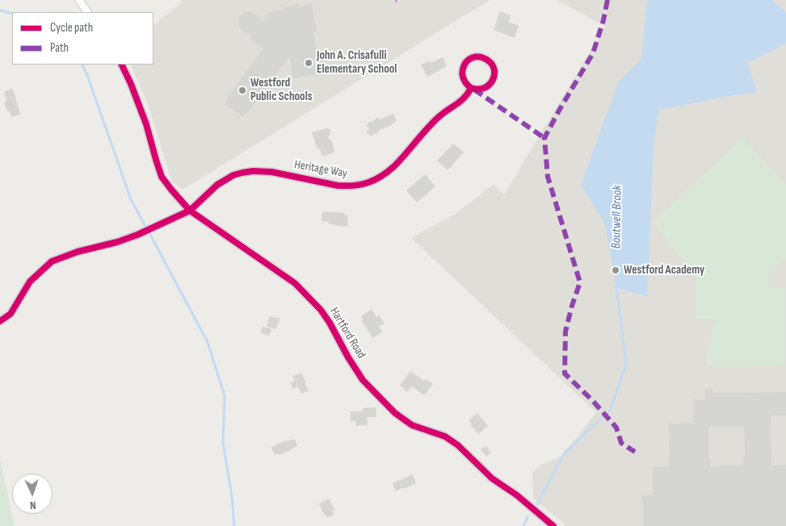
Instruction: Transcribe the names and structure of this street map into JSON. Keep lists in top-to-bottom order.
{
  "streets": {
    "street": ["Heritage Way", "Hartford Road"]
  },
  "crossings": [
    ["Heritage Way", "Hartford Road"]
  ],
  "water": ["Boutwell Brook"],
  "places": ["John A. Crisafulli Elementary School", "Westford Public Schools", "Westford Academy"],
  "legend": ["Cycle path", "Path"],
  "north": "bottom"
}
